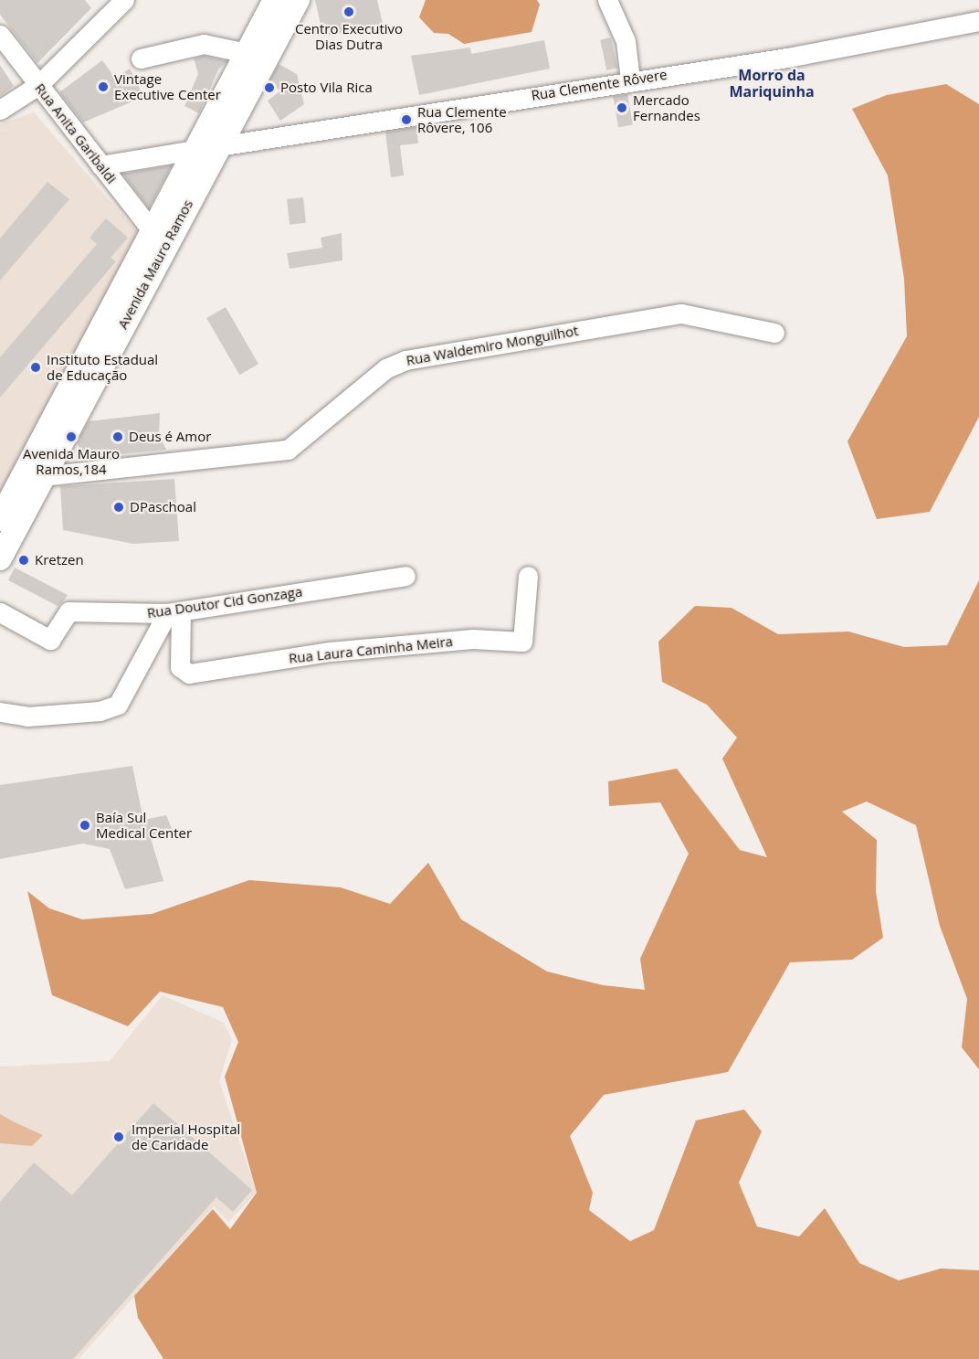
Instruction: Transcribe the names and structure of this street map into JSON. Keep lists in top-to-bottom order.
{
  "streets": {
    "main road": ["Avenida Mauro Ramos"],
    "street": [
      "Rua Clemente Rôvere",
      "Rua Anita Garibaldi",
      "Rua Waldemiro Monguilhot",
      "Rua Doutor Cid Gonzaga",
      "Rua Laura Caminha Meira"
    ]
  },
  "crossings": [
    ["Rua Clemente Rôvere", "Avenida Mauro Ramos"],
    ["Rua Anita Garibaldi", "Avenida Mauro Ramos"],
    ["Avenida Mauro Ramos", "Rua Waldemiro Monguilhot"],
    ["Rua Doutor Cid Gonzaga", "Rua Laura Caminha Meira"]
  ],
  "districts": ["Morro da Mariquinha"],
  "places": [
    "Centro Executivo Dias Dutra",
    "Vintage Executive Center",
    "Posto Vila Rica",
    "Mercado Fernandes",
    "Rua Clemente Rôvere, 106",
    "Instituto Estadual de Educação",
    "Avenida Mauro Ramos,184",
    "Deus é Amor",
    "DPaschoal",
    "Kretzen",
    "Baía Sul Medical Center",
    "Imperial Hospital de Caridade"
  ]
}
